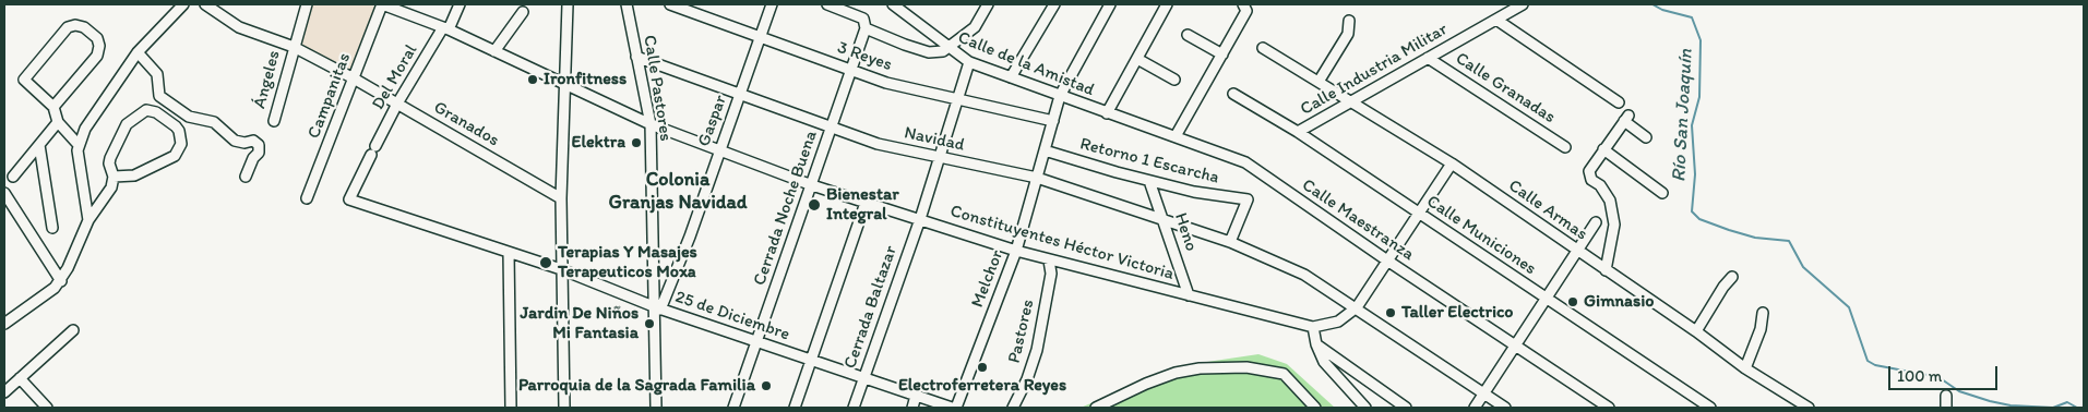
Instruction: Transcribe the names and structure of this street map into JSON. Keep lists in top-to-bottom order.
{
  "streets": {
    "street": [
      "3 Reyes",
      "Calle de la Amistad",
      "Calle Industria Militar",
      "Del Moral",
      "Ángeles",
      "Calle Pastores",
      "Calle Granadas",
      "Campanitas",
      "Gaspar",
      "Granados",
      "Navidad",
      "Retorno 1 Escarcha",
      "Cerrada Noche Buena",
      "Calle Armas",
      "Calle Maestranza",
      "Heno",
      "Calle Municiones",
      "Constituyentes Héctor Victoria",
      "Melchor",
      "Cerrada Baltazar",
      "25 de Diciembre",
      "Pastores"
    ]
  },
  "crossings": [
    ["3 Reyes", "Gaspar"],
    ["3 Reyes", "Cerrada Noche Buena"],
    ["3 Reyes", "Melchor"],
    ["3 Reyes", "Cerrada Baltazar"],
    ["Calle de la Amistad", "Cerrada Noche Buena"],
    ["Calle de la Amistad", "Calle Maestranza"],
    ["Calle de la Amistad", "Melchor"],
    ["Calle de la Amistad", "Cerrada Baltazar"],
    ["Calle Industria Militar", "Calle Granadas"],
    ["Calle Industria Militar", "Calle Armas"],
    ["Calle Industria Militar", "Calle Municiones"],
    ["Del Moral", "Granados"],
    ["Del Moral", "Constituyentes Héctor Victoria"],
    ["Del Moral", "25 de Diciembre"],
    ["Ángeles", "Granados"],
    ["Calle Pastores", "Gaspar"],
    ["Calle Pastores", "Navidad"],
    ["Calle Pastores", "Constituyentes Héctor Victoria"],
    ["Calle Pastores", "25 de Diciembre"],
    ["Campanitas", "Granados"],
    ["Campanitas", "Constituyentes Héctor Victoria"],
    ["Gaspar", "Navidad"],
    ["Gaspar", "Constituyentes Héctor Victoria"],
    ["Gaspar", "25 de Diciembre"],
    ["Navidad", "Retorno 1 Escarcha"],
    ["Navidad", "Cerrada Noche Buena"],
    ["Navidad", "Heno"],
    ["Navidad", "Melchor"],
    ["Navidad", "Cerrada Baltazar"],
    ["Retorno 1 Escarcha", "Heno"],
    ["Retorno 1 Escarcha", "Melchor"],
    ["Cerrada Noche Buena", "Constituyentes Héctor Victoria"],
    ["Cerrada Noche Buena", "25 de Diciembre"],
    ["Heno", "Constituyentes Héctor Victoria"],
    ["Constituyentes Héctor Victoria", "Melchor"],
    ["Constituyentes Héctor Victoria", "Cerrada Baltazar"],
    ["Constituyentes Héctor Victoria", "Pastores"],
    ["Cerrada Baltazar", "25 de Diciembre"]
  ],
  "districts": ["Colonia Granjas Navidad"],
  "water": ["Río San Joaquín"],
  "places": [
    "Ironfitness",
    "Elektra",
    "Bienestar Integral",
    "Terapias Y Masajes Terapeuticos Moxa",
    "Gimnasio",
    "Taller Electrico",
    "Jardin De Niños Mi Fantasia",
    "Electroferretera Reyes",
    "Parroquia de la Sagrada Familia"
  ],
  "scale_bar": "100 m"
}
